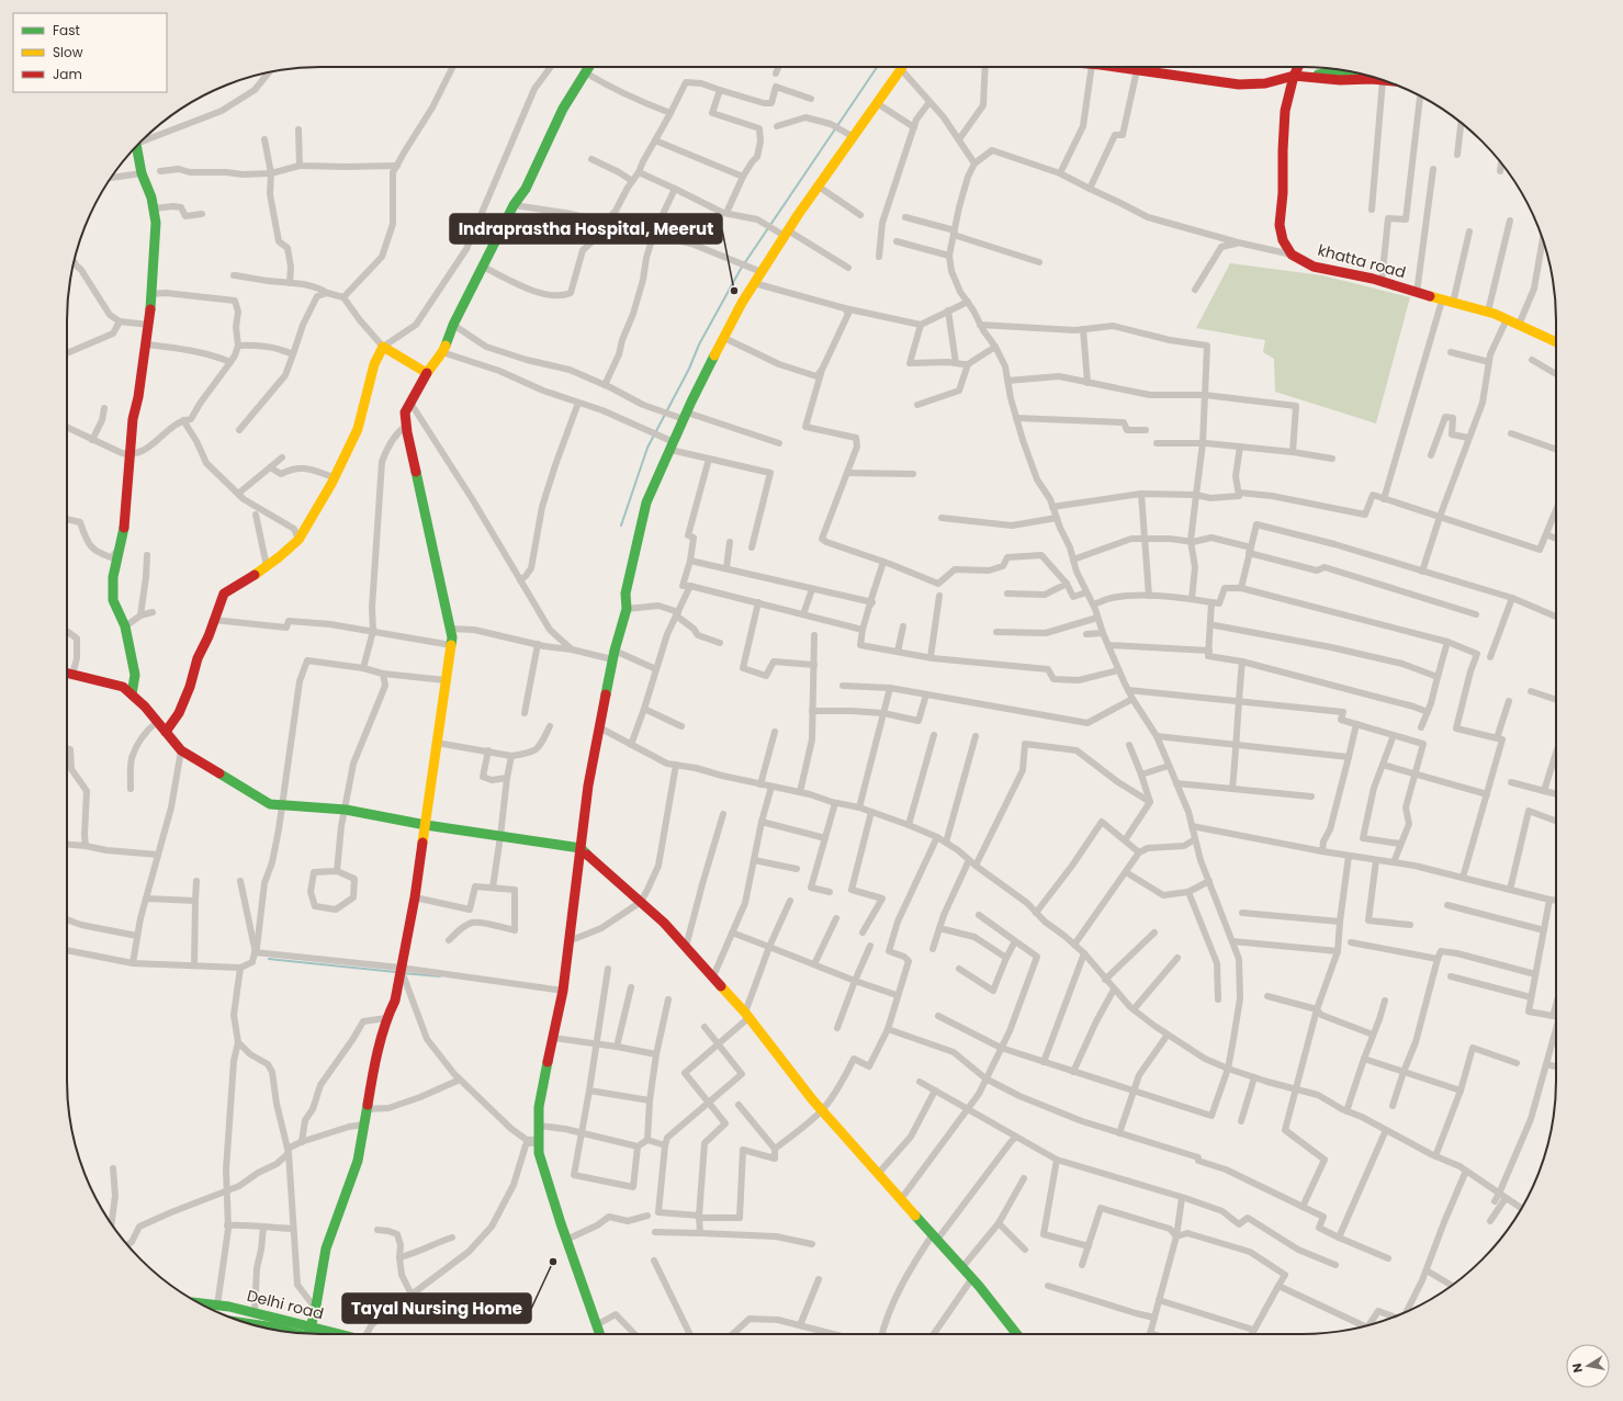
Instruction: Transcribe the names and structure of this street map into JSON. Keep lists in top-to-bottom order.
{
  "streets": {
    "street": ["khatta road", "Delhi road"]
  },
  "places": ["Indraprastha Hospital, Meerut", "Tayal Nursing Home"],
  "legend": ["Fast", "Slow", "Jam"],
  "north": "left"
}
